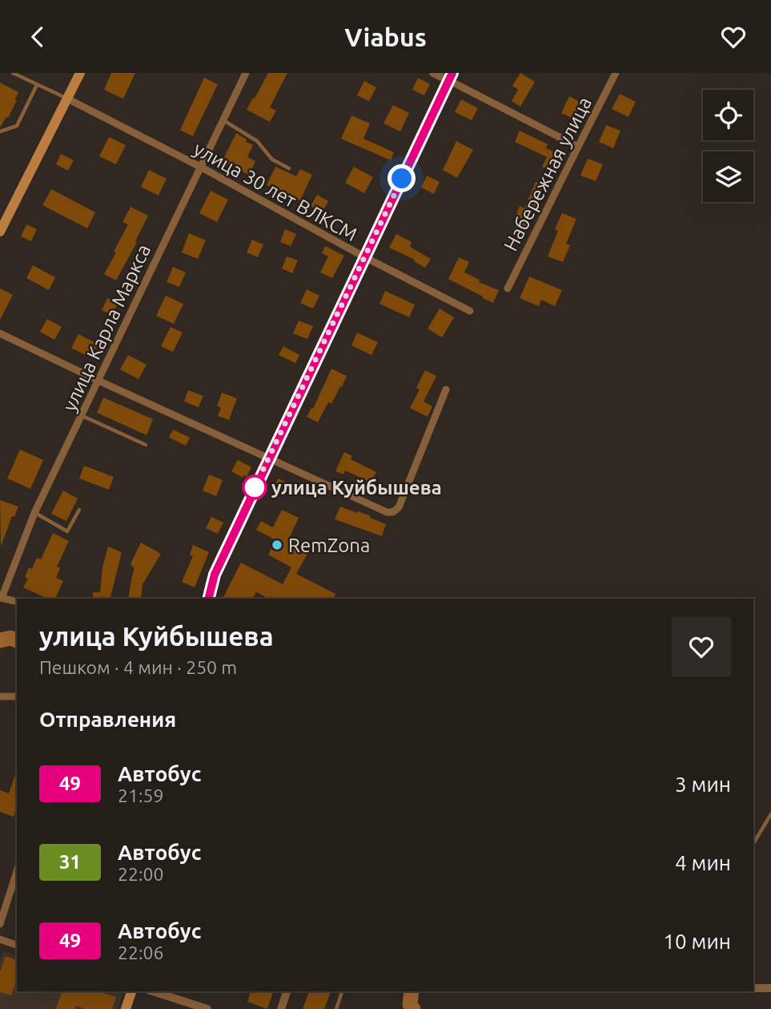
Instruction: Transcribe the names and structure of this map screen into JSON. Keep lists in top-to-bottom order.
{
  "streets": {
    "street": ["Набережная улица", "улица 30 лет ВЛКСМ", "улица Карла Маркса"]
  },
  "crossings": [
    ["улица 30 лет ВЛКСМ", "улица Карла Маркса"]
  ],
  "places": ["улица Куйбышева", "RemZona"],
  "lines": ["bus line 49"],
  "page": {
    "header": "Viabus",
    "heading": [
      ["улица Куйбышева", "Пешком · 4 мин · 250 m"],
      "Отправления"
    ],
    "list": [
      {
        "mark": "49",
        "name": "Автобус",
        "note": "21:59",
        "value": "3 мин"
      },
      {
        "mark": "31",
        "name": "Автобус",
        "note": "22:00",
        "value": "4 мин"
      },
      {
        "mark": "49",
        "name": "Автобус",
        "note": "22:06",
        "value": "10 мин"
      }
    ]
  }
}
